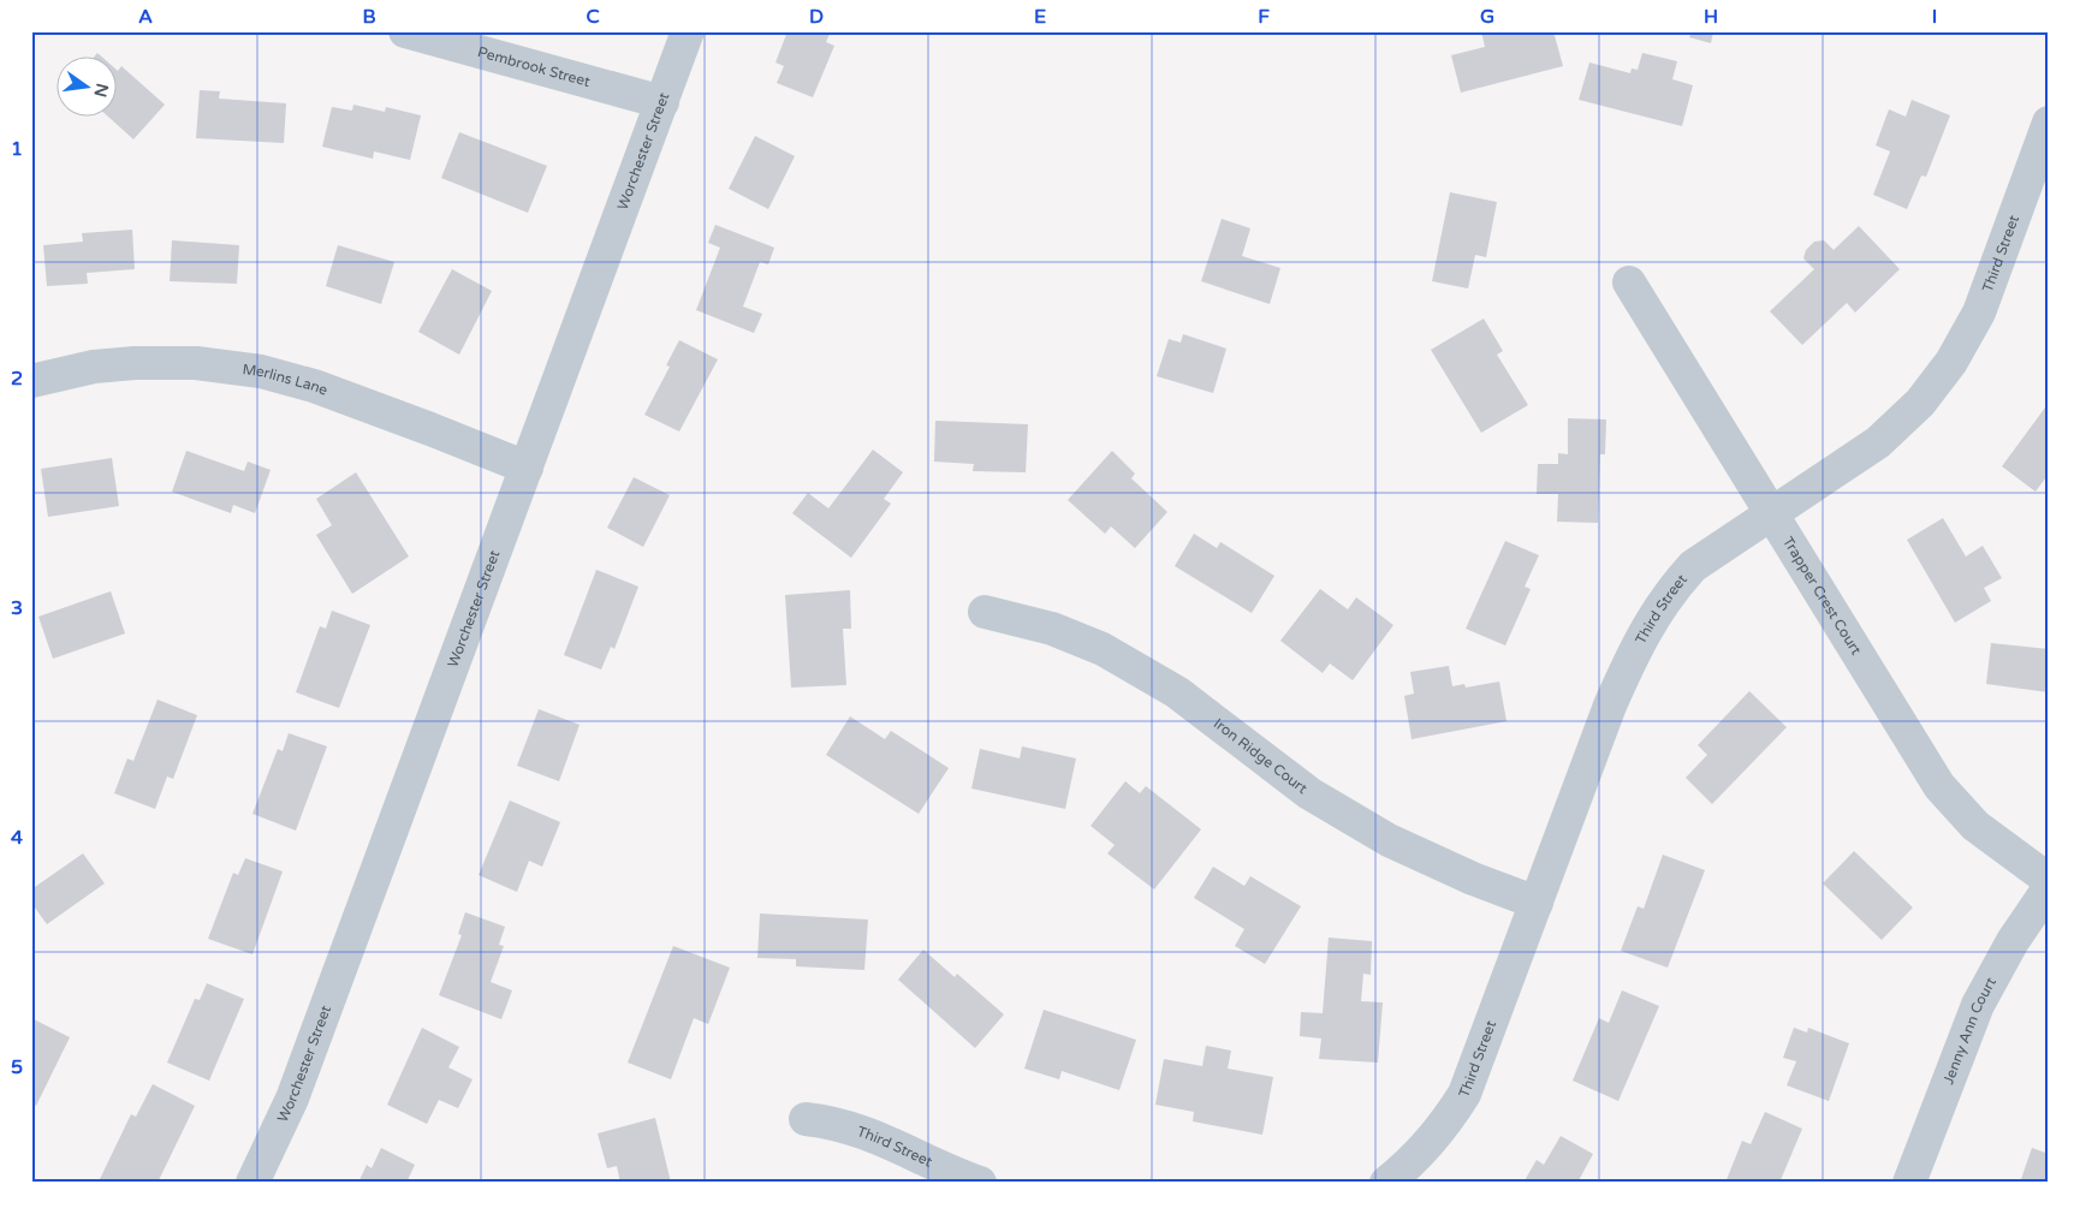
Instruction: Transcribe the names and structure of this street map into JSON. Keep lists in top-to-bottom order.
{
  "streets": {
    "street": [
      "Pembrook Street",
      "Worchester Street",
      "Third Street",
      "Merlins Lane",
      "Trapper Crest Court",
      "Iron Ridge Court",
      "Jenny Ann Court"
    ]
  },
  "crossings": [
    ["Pembrook Street", "Worchester Street"],
    ["Worchester Street", "Merlins Lane"],
    ["Third Street", "Trapper Crest Court"],
    ["Third Street", "Iron Ridge Court"]
  ],
  "north": "right",
  "grid": {
    "columns": [
      "A",
      "B",
      "C",
      "D",
      "E",
      "F",
      "G",
      "H",
      "I"
    ],
    "rows": [
      "1",
      "2",
      "3",
      "4",
      "5"
    ]
  }
}
